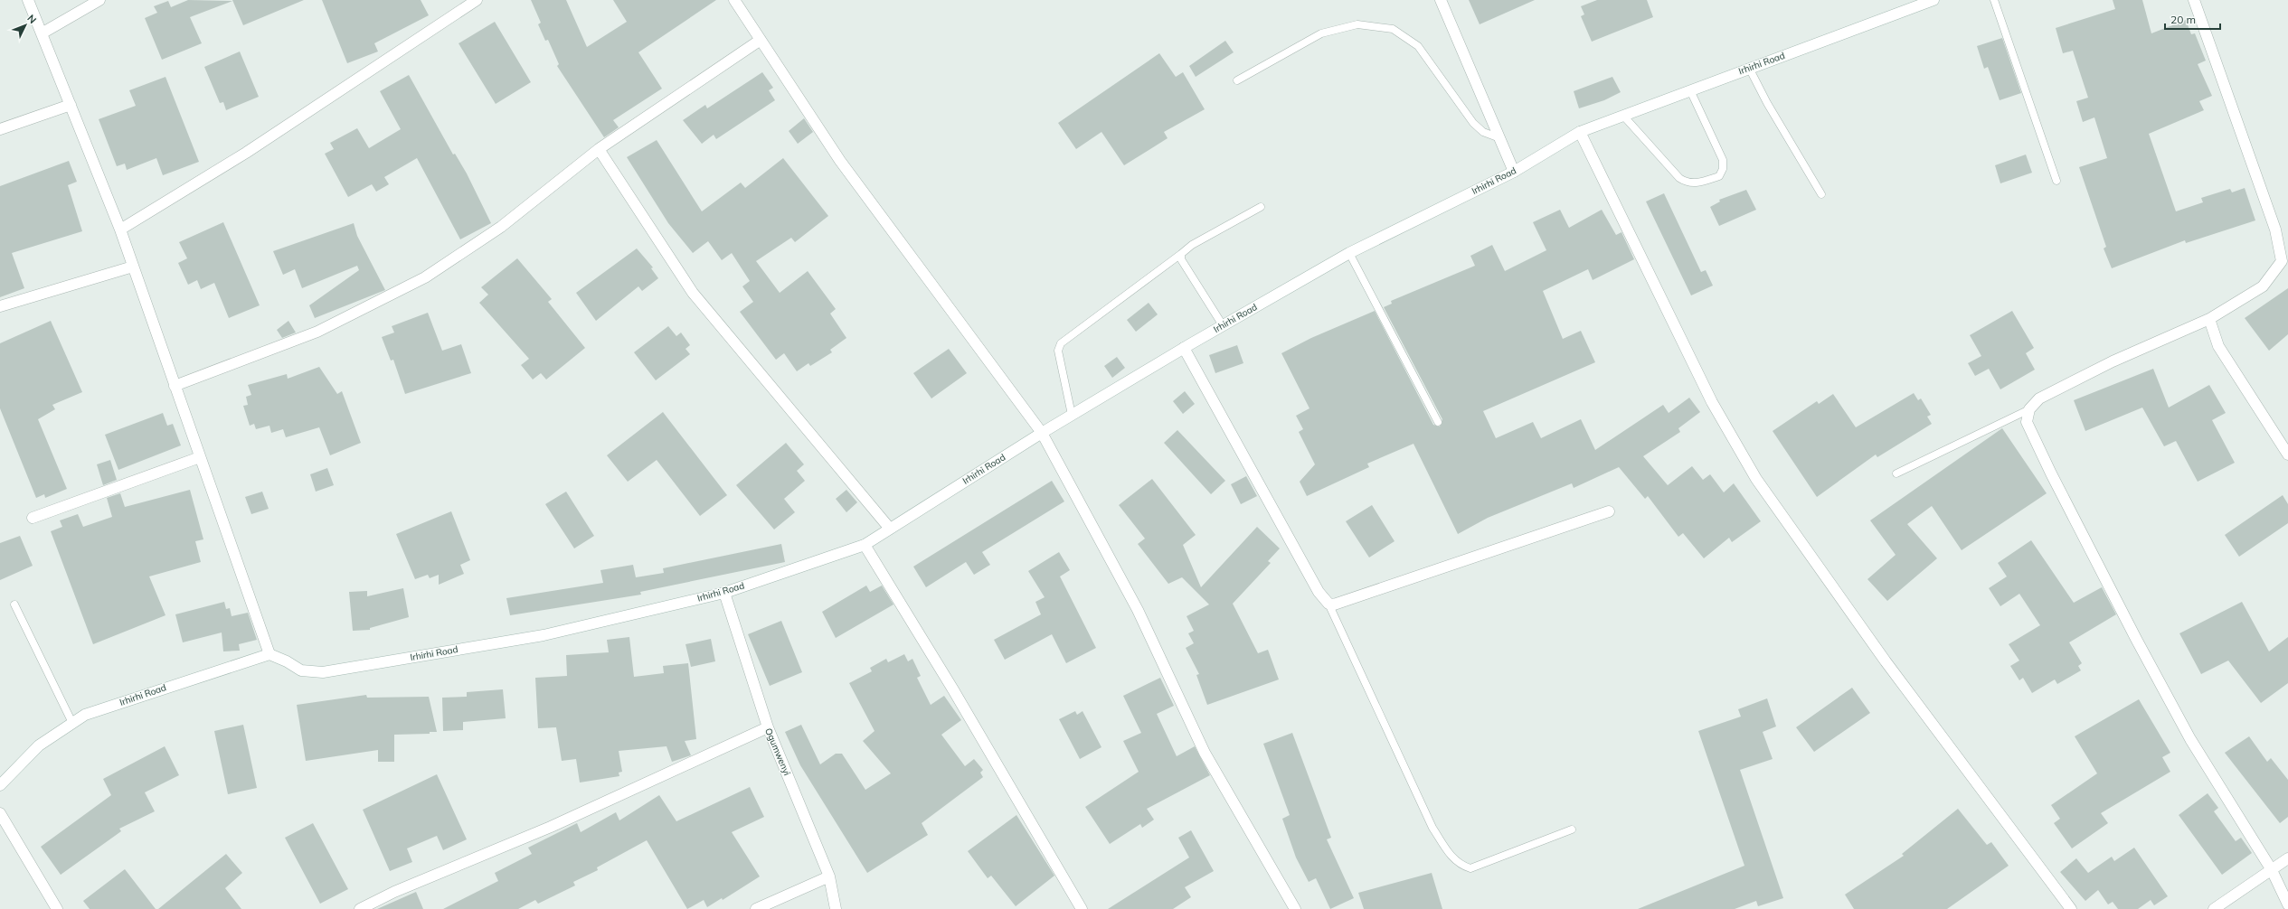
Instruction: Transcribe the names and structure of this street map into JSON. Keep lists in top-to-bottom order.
{
  "streets": {
    "street": ["Irhirhi Road", "Ogumwenyi"]
  },
  "crossings": [
    ["Irhirhi Road", "Ogumwenyi"]
  ],
  "scale_bar": "20 m",
  "north": "top right"
}
